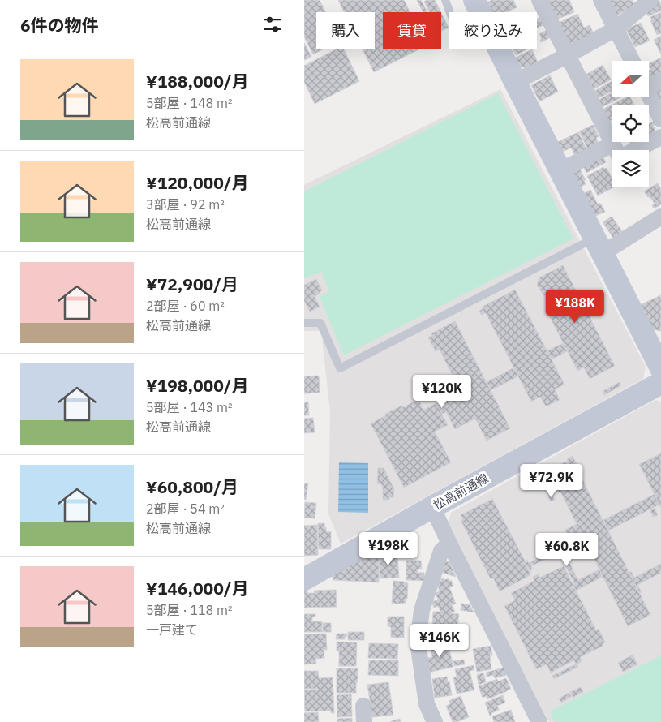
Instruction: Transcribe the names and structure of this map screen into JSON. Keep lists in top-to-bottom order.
{
  "streets": {
    "street": ["松高前通線"]
  },
  "north": "left",
  "page": {
    "heading": "6件の物件",
    "chip": ["購入", "賃貸", "絞り込み"],
    "list": [
      {
        "name": "¥188,000/月",
        "note": "5部屋 · 148 m² · 松高前通線"
      },
      {
        "name": "¥120,000/月",
        "note": "3部屋 · 92 m² · 松高前通線"
      },
      {
        "name": "¥72,900/月",
        "note": "2部屋 · 60 m² · 松高前通線"
      },
      {
        "name": "¥198,000/月",
        "note": "5部屋 · 143 m² · 松高前通線"
      },
      {
        "name": "¥60,800/月",
        "note": "2部屋 · 54 m² · 松高前通線"
      },
      {
        "name": "¥146,000/月",
        "note": "5部屋 · 118 m² · 一戸建て"
      }
    ],
    "price": [
      "¥188K",
      "¥120K",
      "¥72.9K",
      "¥198K",
      "¥60.8K",
      "¥146K"
    ]
  }
}
